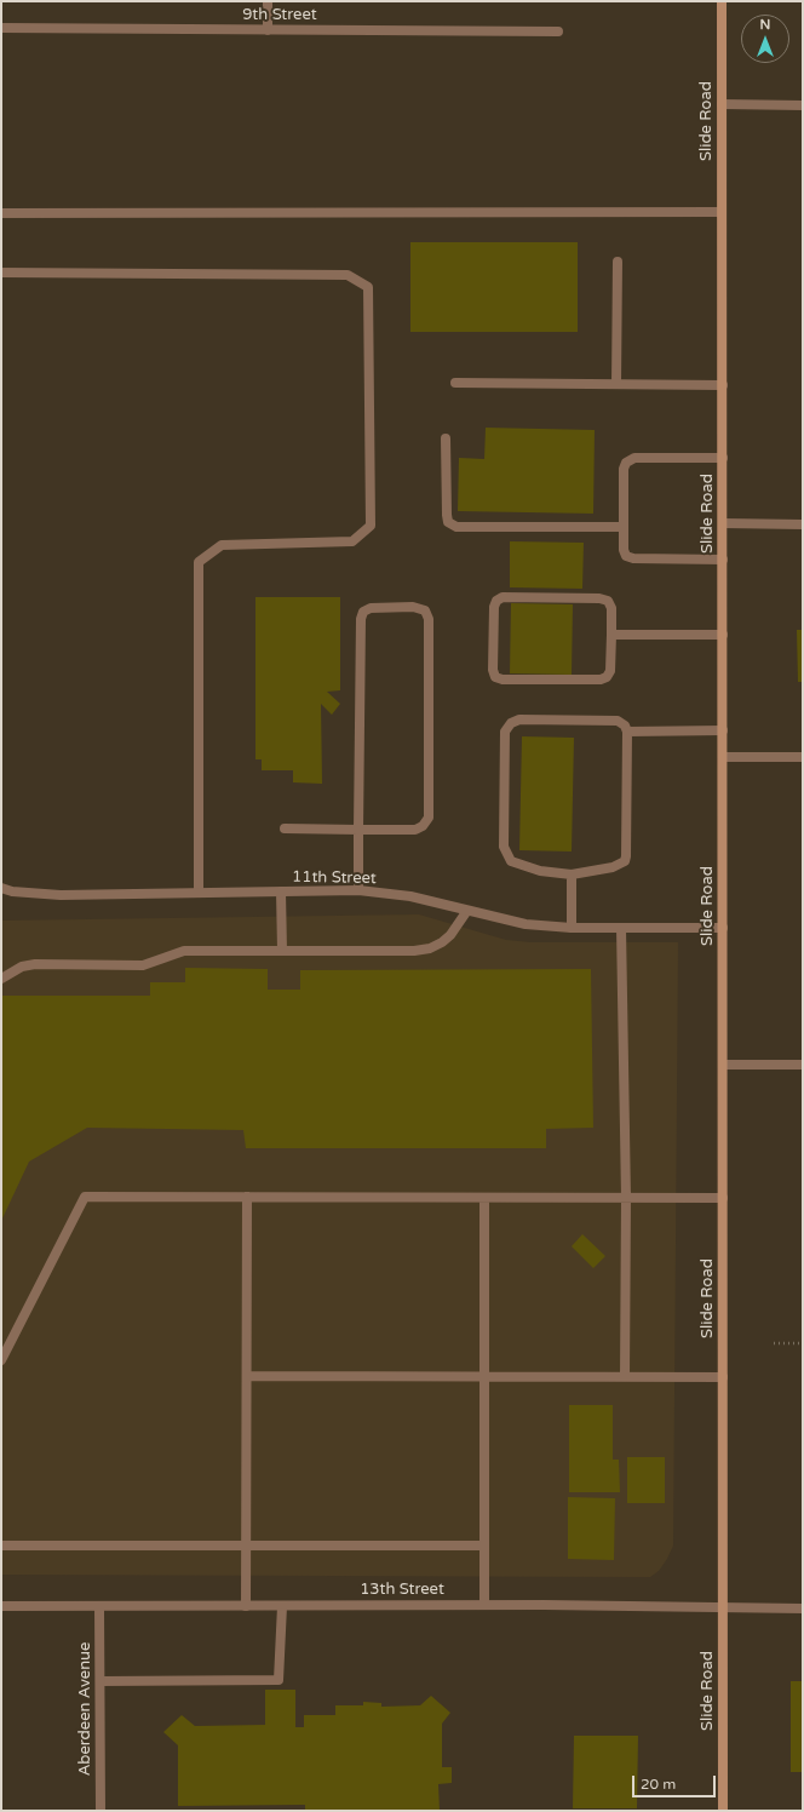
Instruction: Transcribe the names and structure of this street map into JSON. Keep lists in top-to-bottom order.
{
  "streets": {
    "main road": ["Slide Road"],
    "street": [
      "9th Street",
      "11th Street",
      "13th Street",
      "Aberdeen Avenue"
    ]
  },
  "crossings": [
    ["Slide Road", "11th Street"],
    ["Slide Road", "13th Street"],
    ["13th Street", "Aberdeen Avenue"]
  ],
  "scale_bar": "20 m",
  "north": "top"
}
